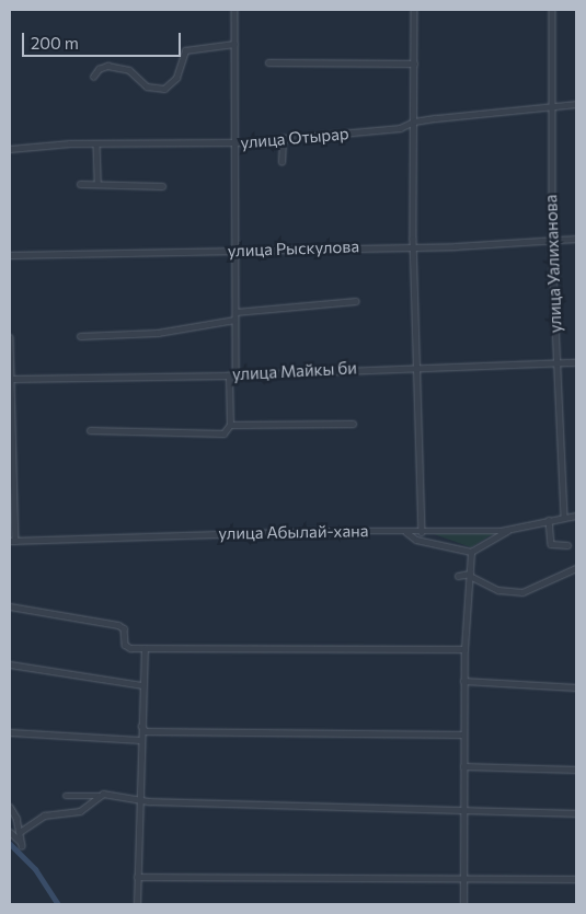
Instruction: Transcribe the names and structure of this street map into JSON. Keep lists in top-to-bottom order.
{
  "streets": {
    "street": [
      "улица Отырар",
      "улица Рыскулова",
      "улица Уалиханова",
      "улица Майкы би",
      "улица Абылай-хана"
    ]
  },
  "crossings": [
    ["улица Отырар", "улица Уалиханова"],
    ["улица Рыскулова", "улица Уалиханова"],
    ["улица Уалиханова", "улица Майкы би"],
    ["улица Уалиханова", "улица Абылай-хана"]
  ],
  "scale_bar": "200 m"
}
